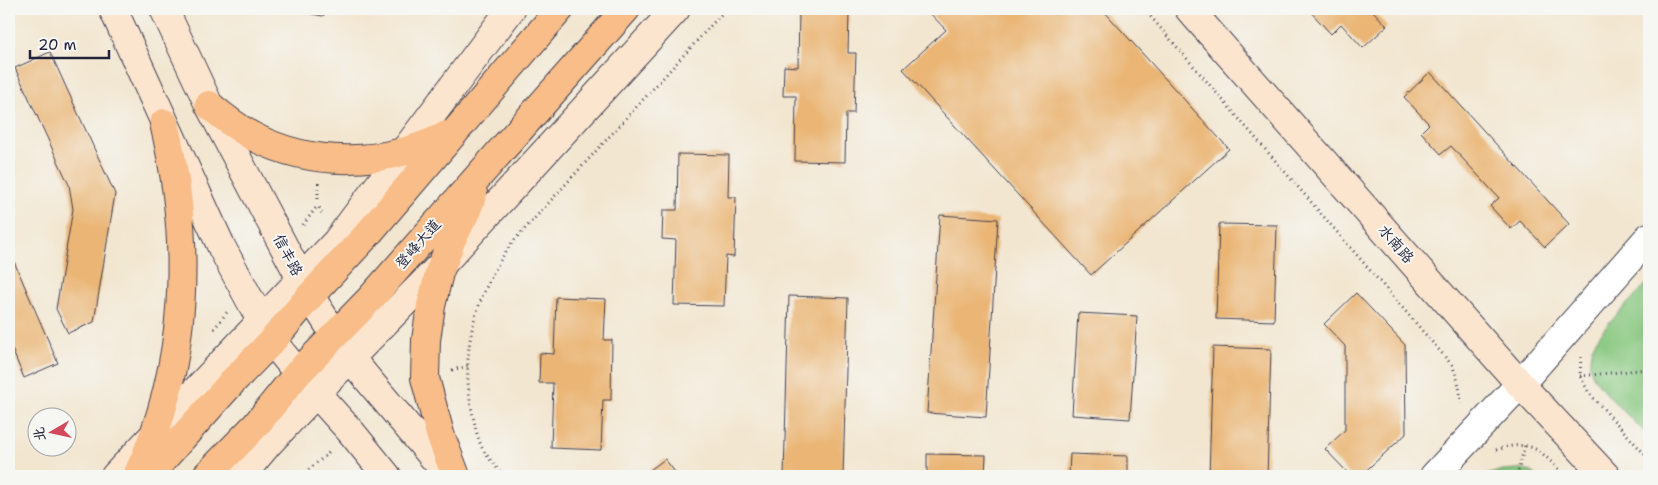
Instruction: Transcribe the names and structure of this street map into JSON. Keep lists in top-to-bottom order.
{
  "streets": {
    "main road": ["登峰大道"],
    "street": ["水南路", "信丰路"]
  },
  "crossings": [
    ["登峰大道", "信丰路"]
  ],
  "scale_bar": "20 m",
  "north": "left"
}
